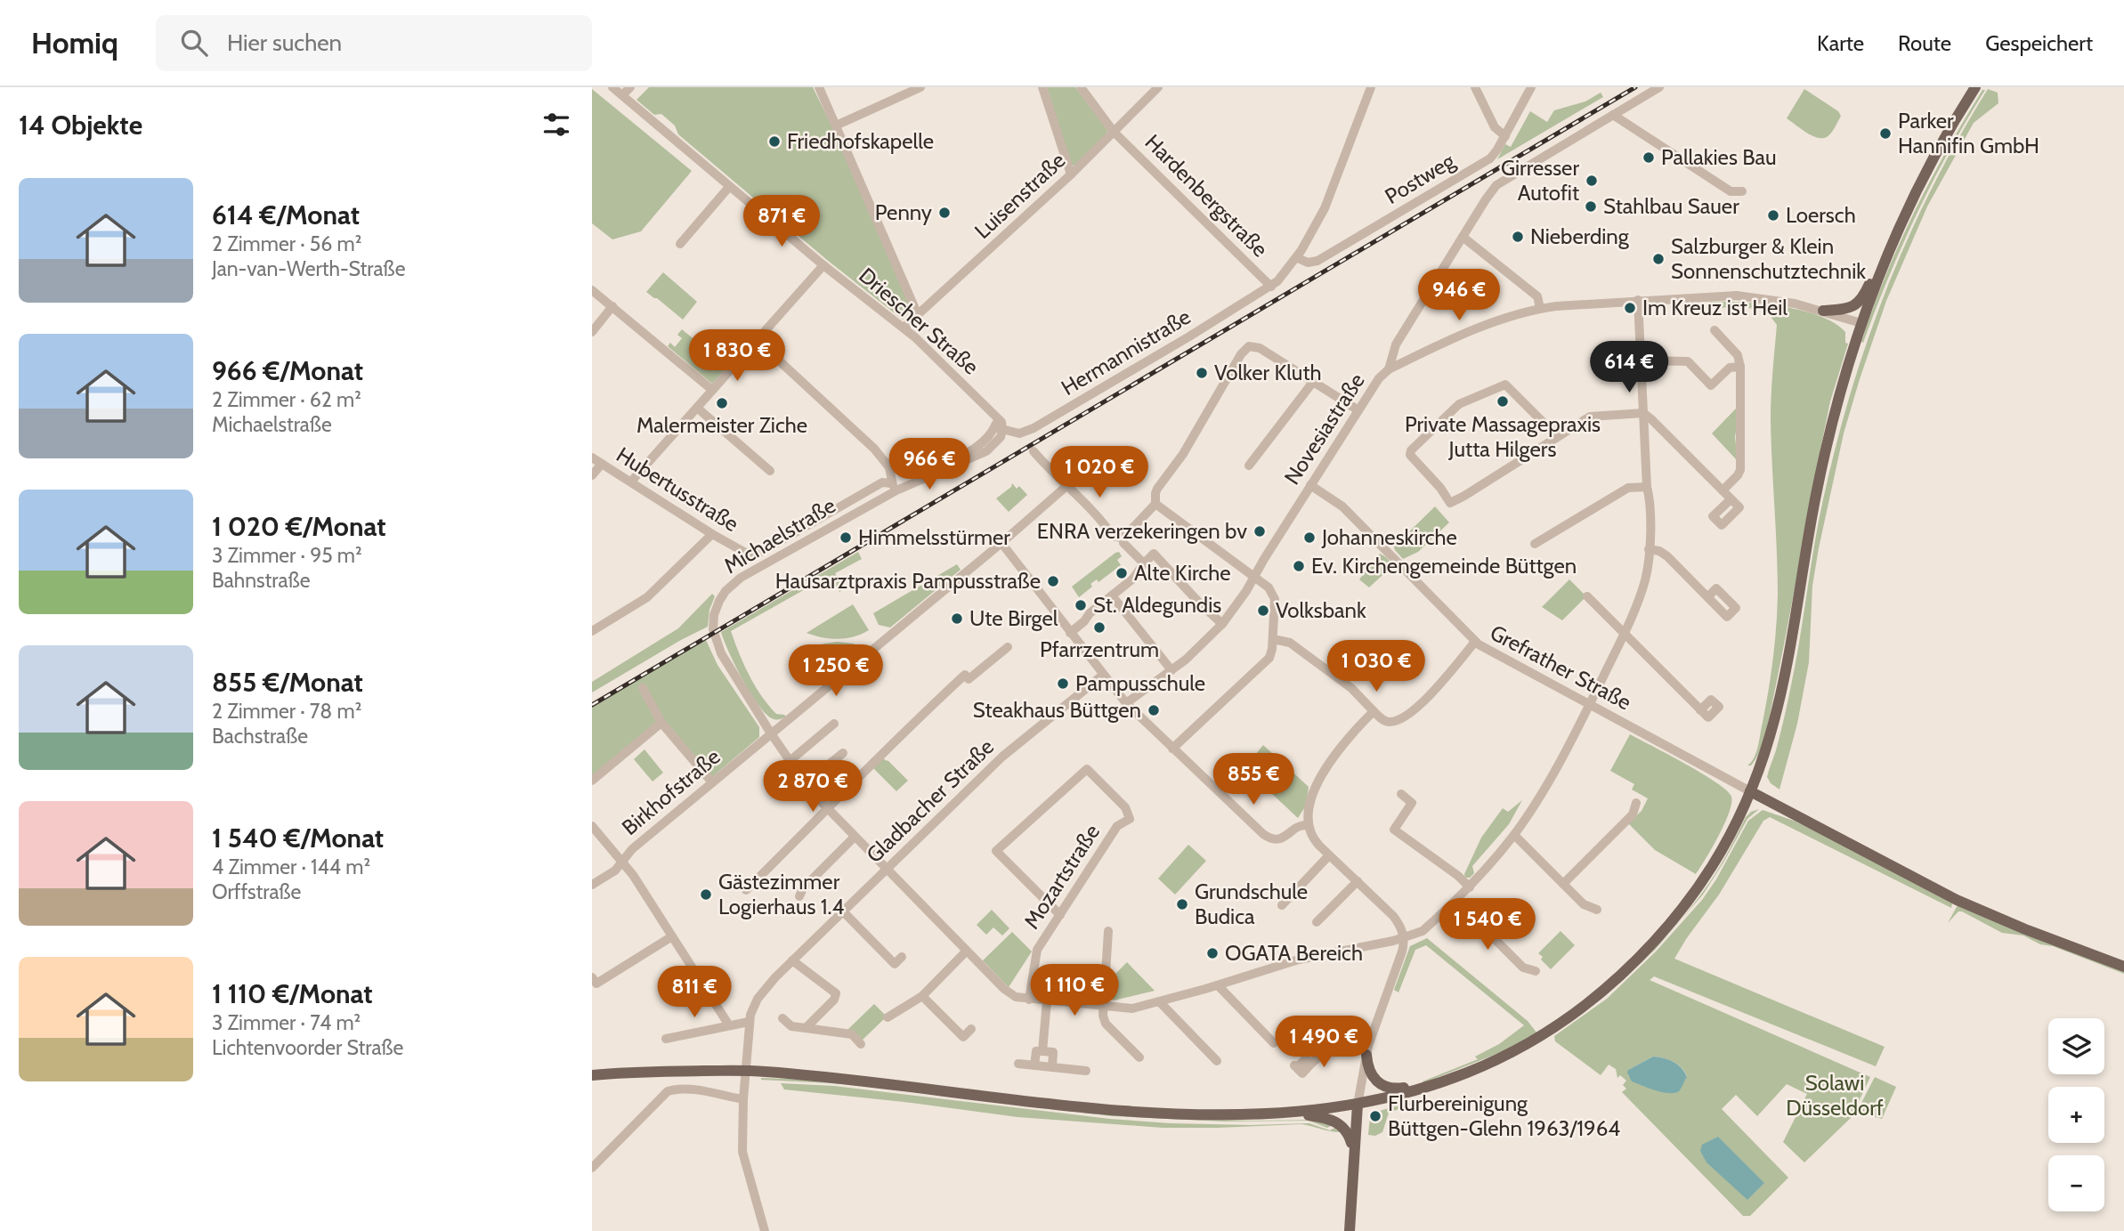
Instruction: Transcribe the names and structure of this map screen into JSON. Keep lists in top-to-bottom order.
{
  "streets": {
    "street": [
      "Postweg",
      "Luisenstraße",
      "Hardenbergstraße",
      "Driescher Straße",
      "Hermannistraße",
      "Novesiastraße",
      "Hubertusstraße",
      "Michaelstraße",
      "Grefrather Straße",
      "Birkhofstraße",
      "Gladbacher Straße",
      "Mozartstraße"
    ]
  },
  "crossings": [
    ["Postweg", "Hermannistraße"],
    ["Luisenstraße", "Hardenbergstraße"],
    ["Luisenstraße", "Driescher Straße"],
    ["Hardenbergstraße", "Hermannistraße"],
    ["Driescher Straße", "Hermannistraße"],
    ["Driescher Straße", "Michaelstraße"],
    ["Hermannistraße", "Michaelstraße"],
    ["Novesiastraße", "Michaelstraße"],
    ["Hubertusstraße", "Michaelstraße"],
    ["Michaelstraße", "Grefrather Straße"],
    ["Michaelstraße", "Birkhofstraße"],
    ["Michaelstraße", "Gladbacher Straße"],
    ["Michaelstraße", "Mozartstraße"]
  ],
  "parks": ["Solawi Düsseldorf"],
  "places": [
    "Parker Hannifin GmbH",
    "Friedhofskapelle",
    "Pallakies Bau",
    "Girresser Autofit",
    "Stahlbau Sauer",
    "Penny",
    "Loersch",
    "Nieberding",
    "Salzburger & Klein Sonnenschutztechnik",
    "Im Kreuz ist Heil",
    "Volker Kluth",
    "Private Massagepraxis Jutta Hilgers",
    "Malermeister Ziche",
    "ENRA verzekeringen bv",
    "Himmelsstürmer",
    "Johanneskirche",
    "Ev. Kirchengemeinde Büttgen",
    "Alte Kirche",
    "Hausarztpraxis Pampusstraße",
    "St. Aldegundis",
    "Volksbank",
    "Ute Birgel",
    "Pfarrzentrum",
    "Pampusschule",
    "Steakhaus Büttgen",
    "Gästezimmer Logierhaus 1.4",
    "Grundschule Budica",
    "OGATA Bereich",
    "Flurbereinigung Büttgen-Glehn 1963/1964"
  ],
  "page": {
    "header": "Homiq",
    "search": "Hier suchen",
    "nav": ["Karte", "Route", "Gespeichert"],
    "heading": "14 Objekte",
    "list": [
      {
        "name": "614 €/Monat",
        "note": "2 Zimmer · 56 m² · Jan-van-Werth-Straße"
      },
      {
        "name": "966 €/Monat",
        "note": "2 Zimmer · 62 m² · Michaelstraße"
      },
      {
        "name": "1 020 €/Monat",
        "note": "3 Zimmer · 95 m² · Bahnstraße"
      },
      {
        "name": "855 €/Monat",
        "note": "2 Zimmer · 78 m² · Bachstraße"
      },
      {
        "name": "1 540 €/Monat",
        "note": "4 Zimmer · 144 m² · Orffstraße"
      },
      {
        "name": "1 110 €/Monat",
        "note": "3 Zimmer · 74 m² · Lichtenvoorder Straße"
      }
    ],
    "price": [
      "871 €",
      "946 €",
      "1 830 €",
      "614 €",
      "966 €",
      "1 020 €",
      "1 030 €",
      "1 250 €",
      "855 €",
      "2 870 €",
      "1 540 €",
      "1 110 €",
      "811 €",
      "1 490 €"
    ],
    "map_buttons": ["+", "−"]
  }
}
